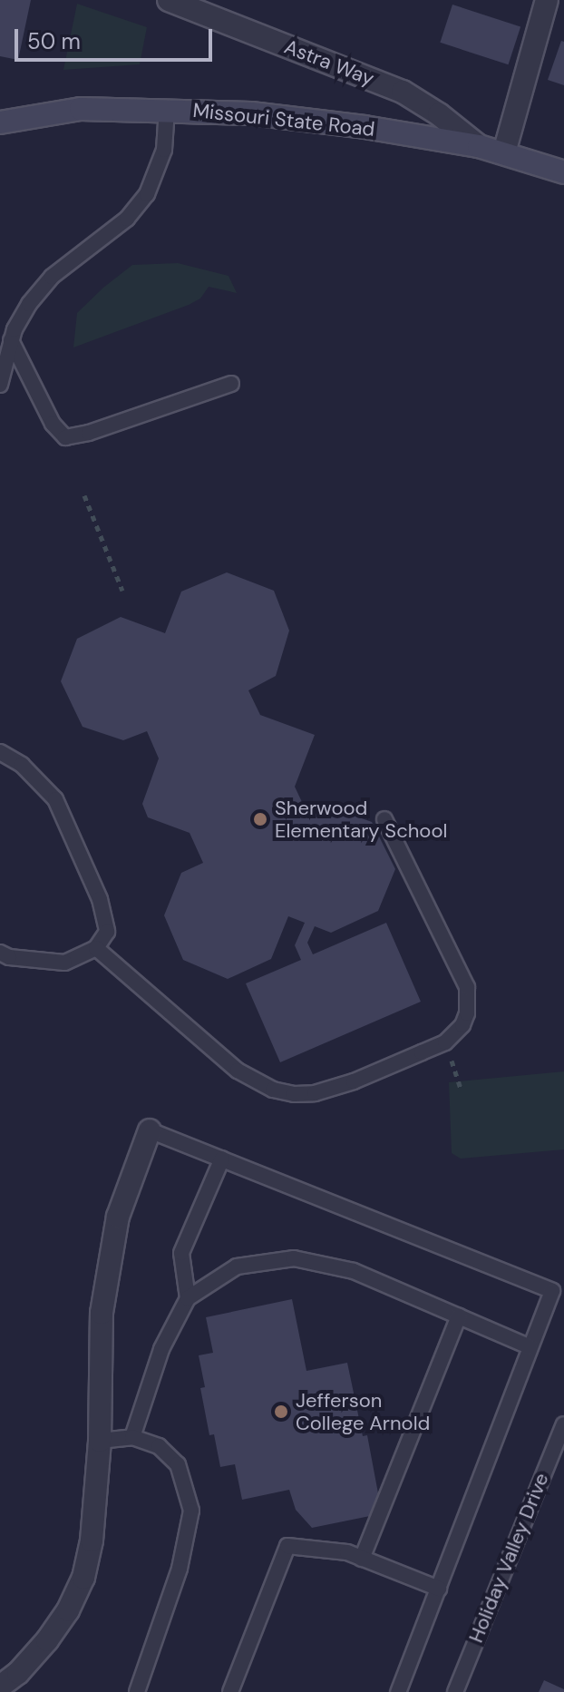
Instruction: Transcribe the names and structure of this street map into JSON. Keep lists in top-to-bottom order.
{
  "streets": {
    "street": ["Astra Way", "Missouri State Road"],
    "lane": ["Holiday Valley Drive"]
  },
  "crossings": [
    ["Astra Way", "Missouri State Road"]
  ],
  "places": ["Sherwood Elementary School", "Jefferson College Arnold"],
  "scale_bar": "50 m"
}
